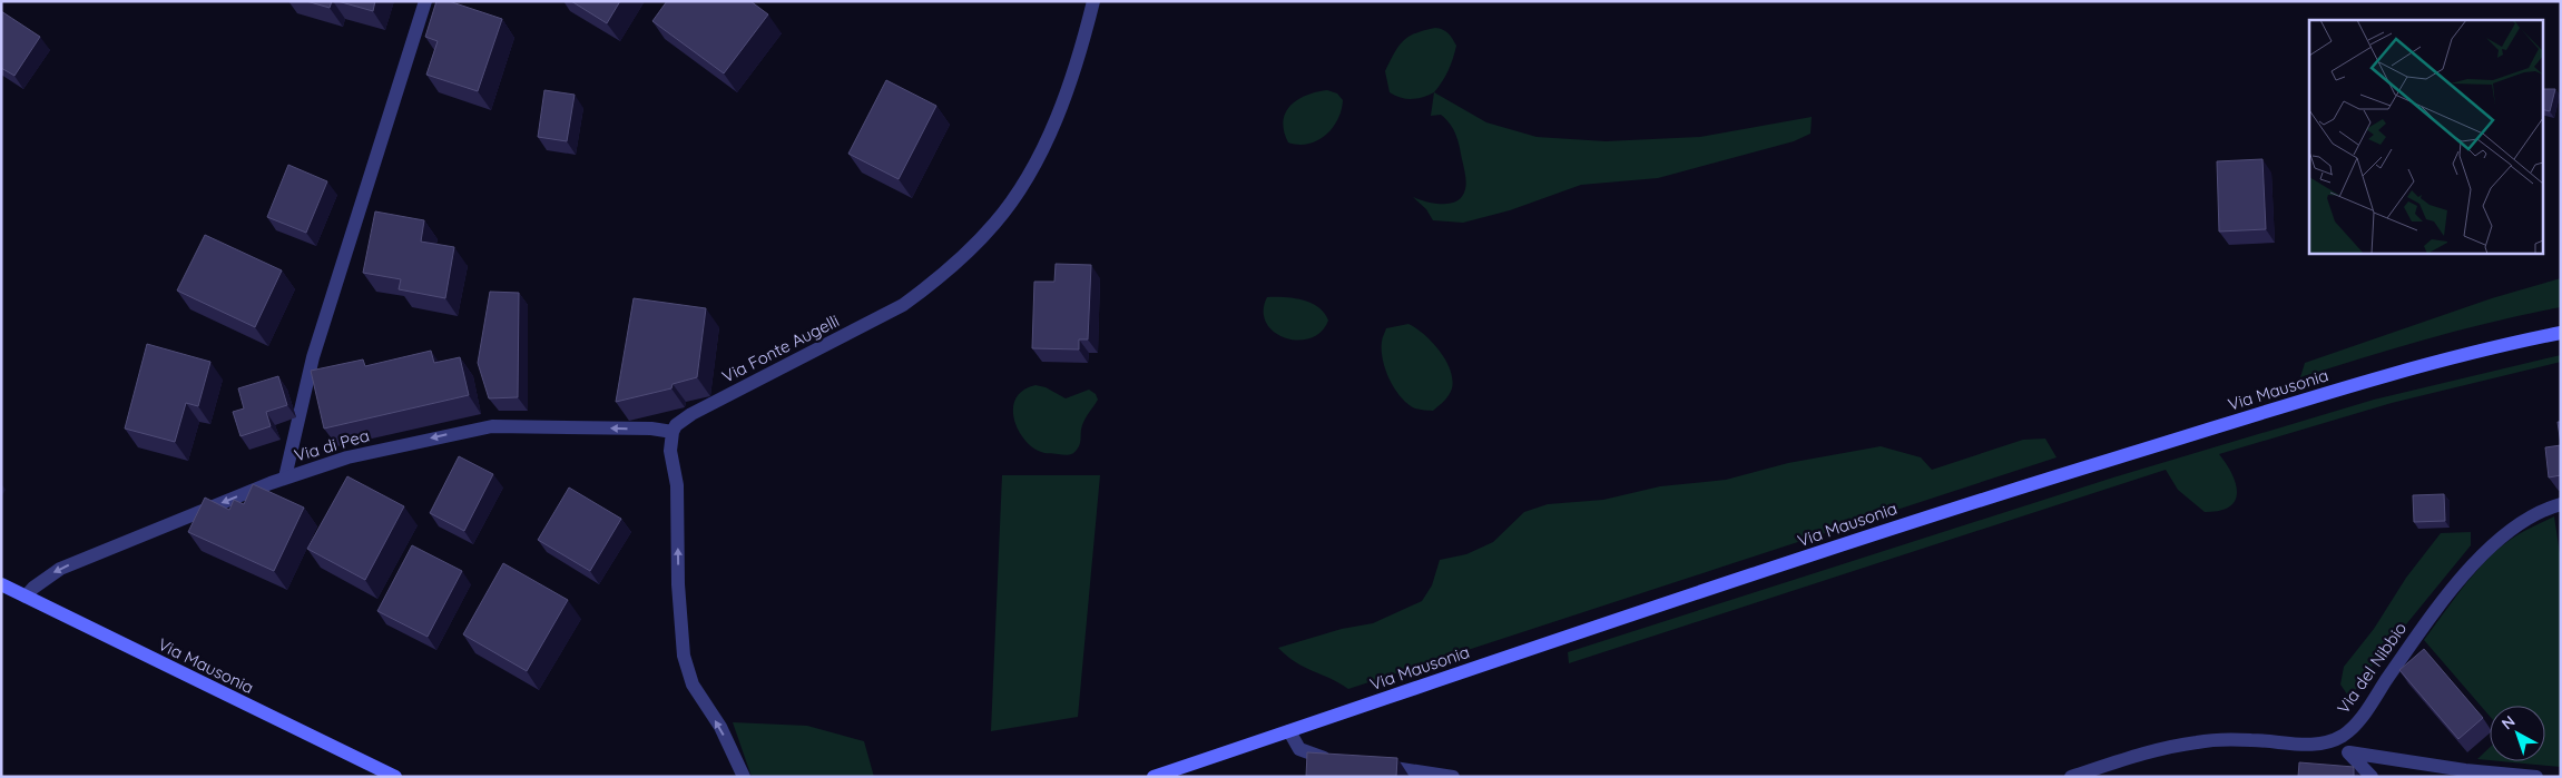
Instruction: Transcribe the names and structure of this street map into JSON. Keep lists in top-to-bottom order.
{
  "streets": {
    "main road": ["Via Mausonia"],
    "street": ["Via Fonte Augelli", "Via di Pea", "Via del Nibbio"]
  },
  "crossings": [
    ["Via Fonte Augelli", "Via di Pea"],
    ["Via Mausonia", "Via di Pea"]
  ],
  "one_way": ["Via di Pea"],
  "north": "top left"
}
